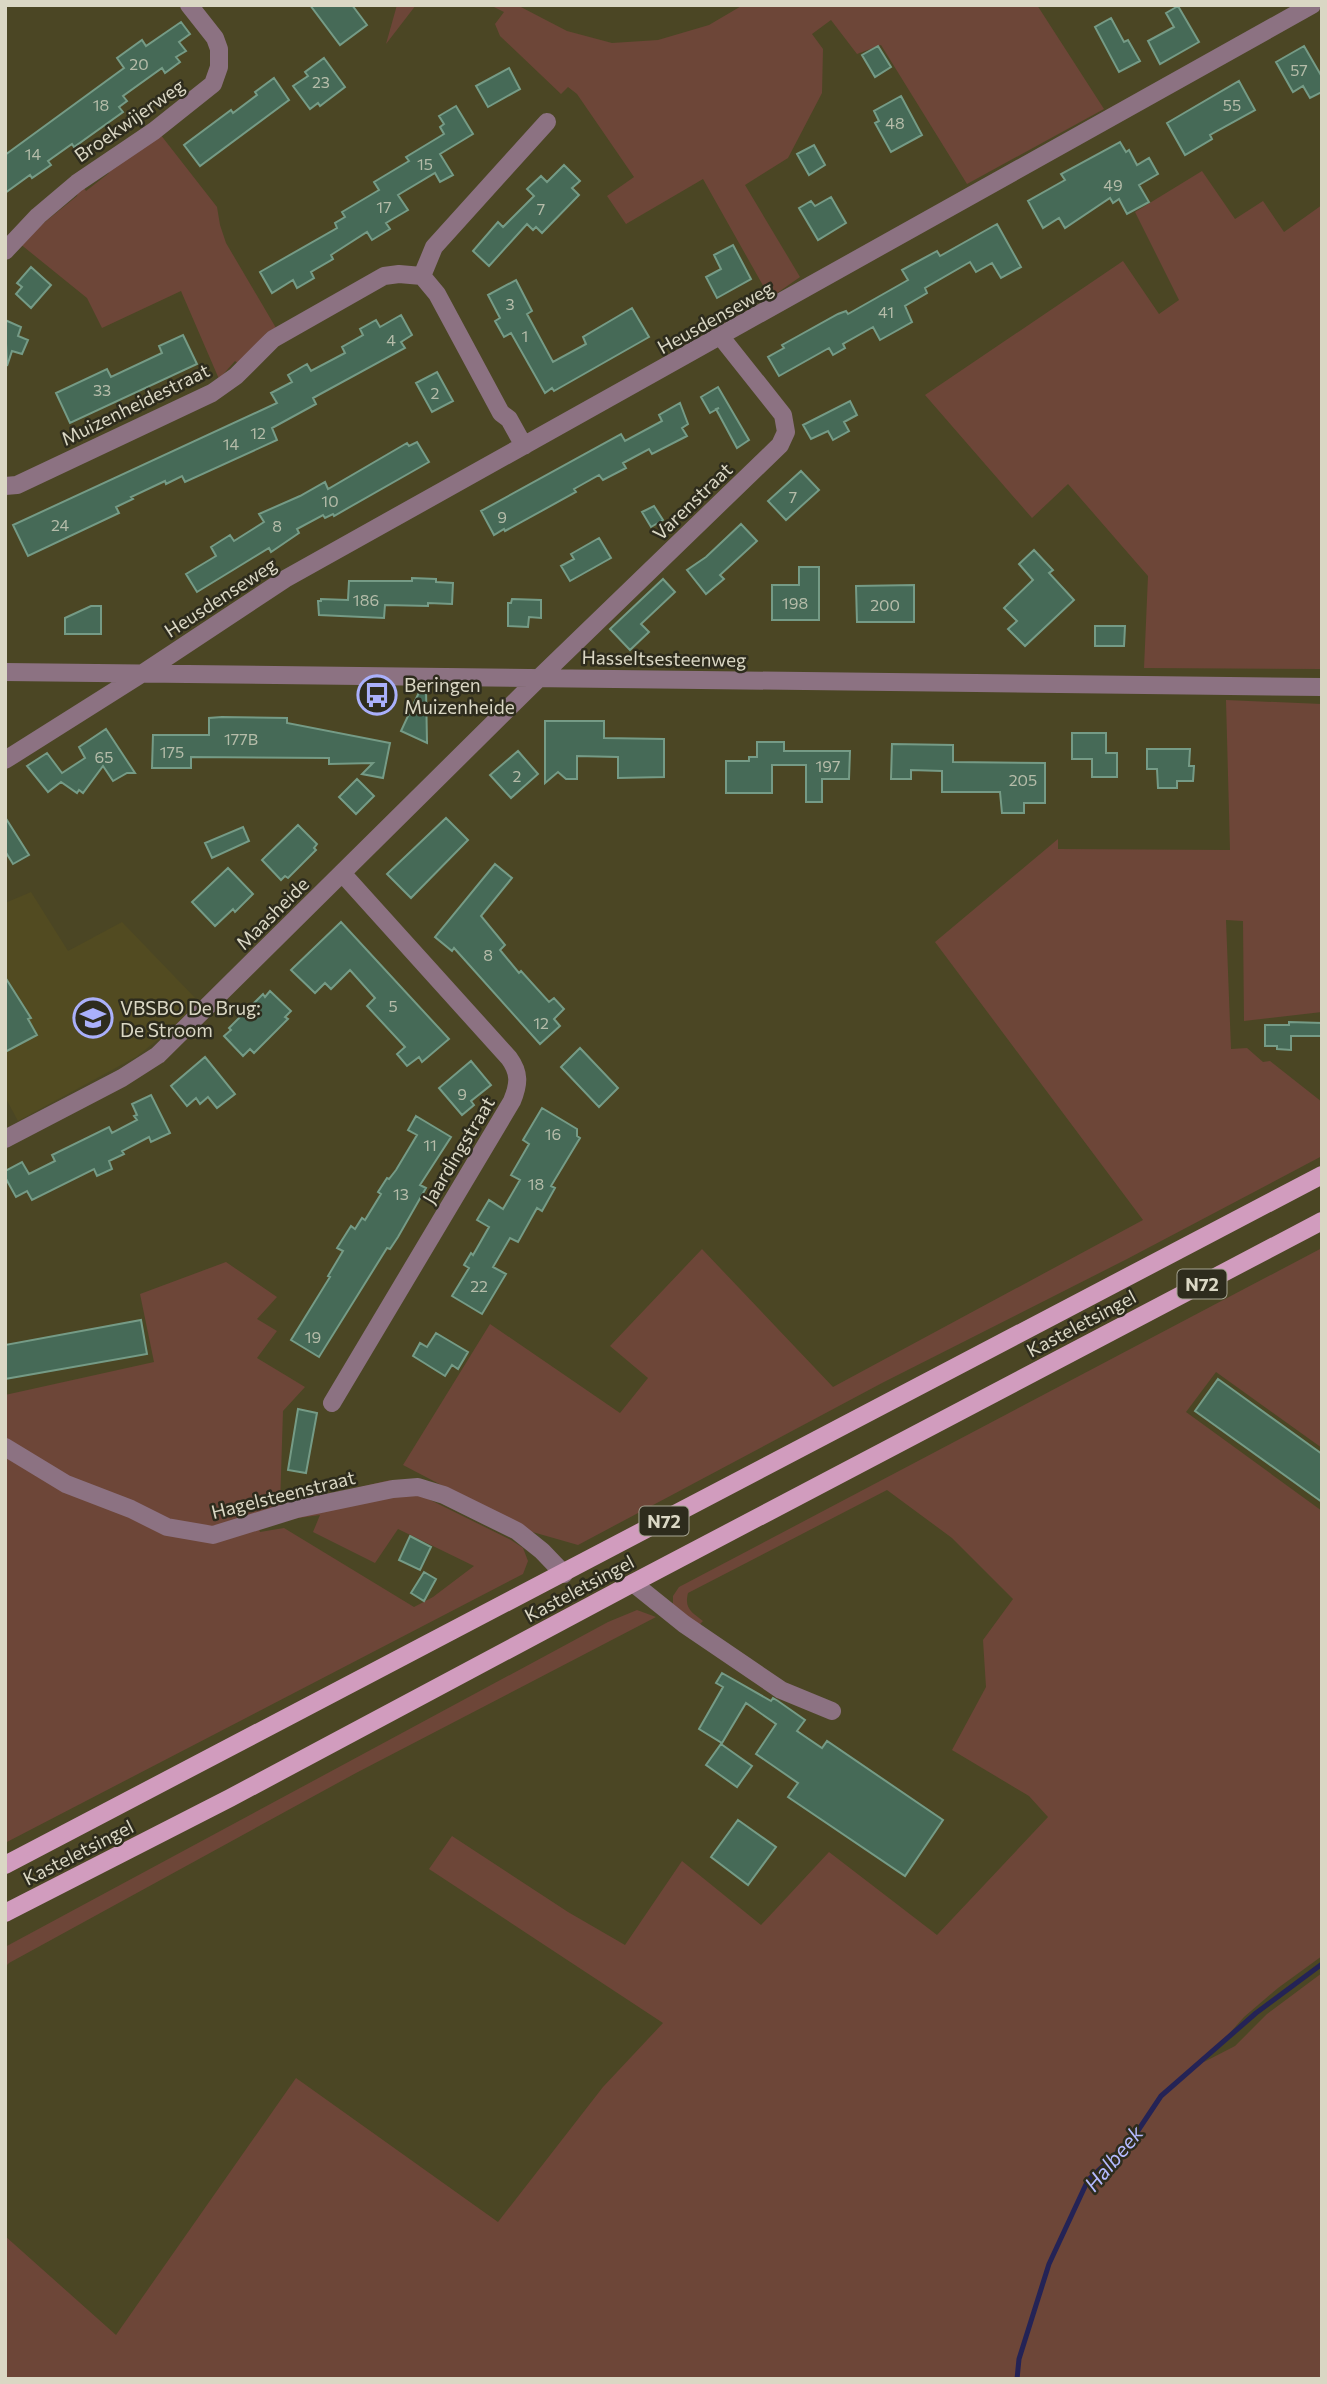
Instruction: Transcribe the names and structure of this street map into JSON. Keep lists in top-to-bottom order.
{
  "streets": {
    "main road": ["N72", "Kasteletsingel"],
    "street": [
      "Broekwijerweg",
      "Heusdenseweg",
      "Muizenheidestraat",
      "Varenstraat",
      "Hasseltsesteenweg",
      "Maasheide",
      "Jaardingstraat",
      "Hagelsteenstraat"
    ]
  },
  "crossings": [
    ["Heusdenseweg", "Varenstraat"],
    ["Heusdenseweg", "Hasseltsesteenweg"],
    ["Varenstraat", "Hasseltsesteenweg"],
    ["Varenstraat", "Maasheide"],
    ["Hasseltsesteenweg", "Maasheide"],
    ["Maasheide", "Jaardingstraat"],
    ["Kasteletsingel", "Hagelsteenstraat"]
  ],
  "water": ["Halbeek"],
  "places": {
    "bus stop": ["Beringen Muizenheide"],
    "school or university": ["VBSBO De Brug: De Stroom"]
  },
  "house_numbers": [
    "20",
    "57",
    "23",
    "18",
    "55",
    "48",
    "14",
    "15",
    "49",
    "17",
    "7",
    "3",
    "41",
    "1",
    "4",
    "33",
    "2",
    "12",
    "14",
    "7",
    "10",
    "9",
    "24",
    "8",
    "186",
    "198",
    "200",
    "177B",
    "175",
    "65",
    "197",
    "2",
    "205",
    "8",
    "5",
    "12",
    "9",
    "16",
    "11",
    "18",
    "13",
    "22",
    "19"
  ]
}
